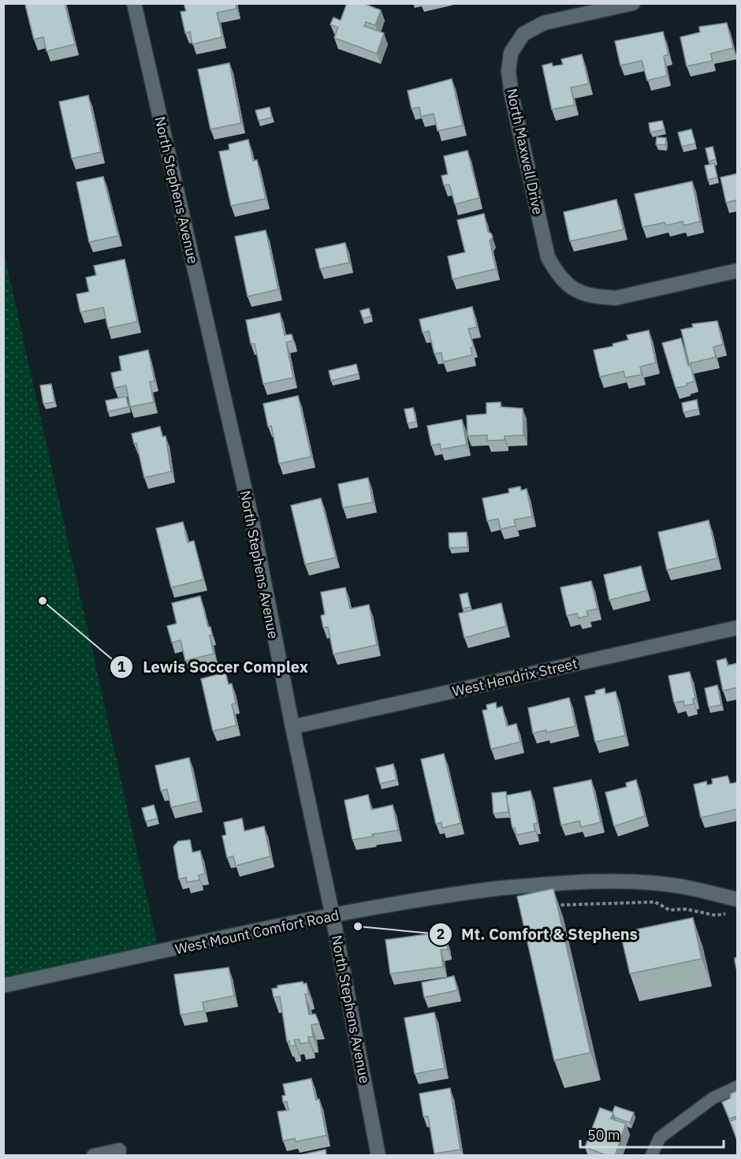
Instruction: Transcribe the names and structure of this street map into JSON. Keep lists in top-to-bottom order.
{
  "streets": {
    "street": [
      "North Maxwell Drive",
      "North Stephens Avenue",
      "West Hendrix Street",
      "West Mount Comfort Road"
    ]
  },
  "crossings": [
    ["North Stephens Avenue", "West Hendrix Street"],
    ["North Stephens Avenue", "West Mount Comfort Road"]
  ],
  "places": ["Lewis Soccer Complex", "Mt. Comfort & Stephens"],
  "scale_bar": "50 m"
}
